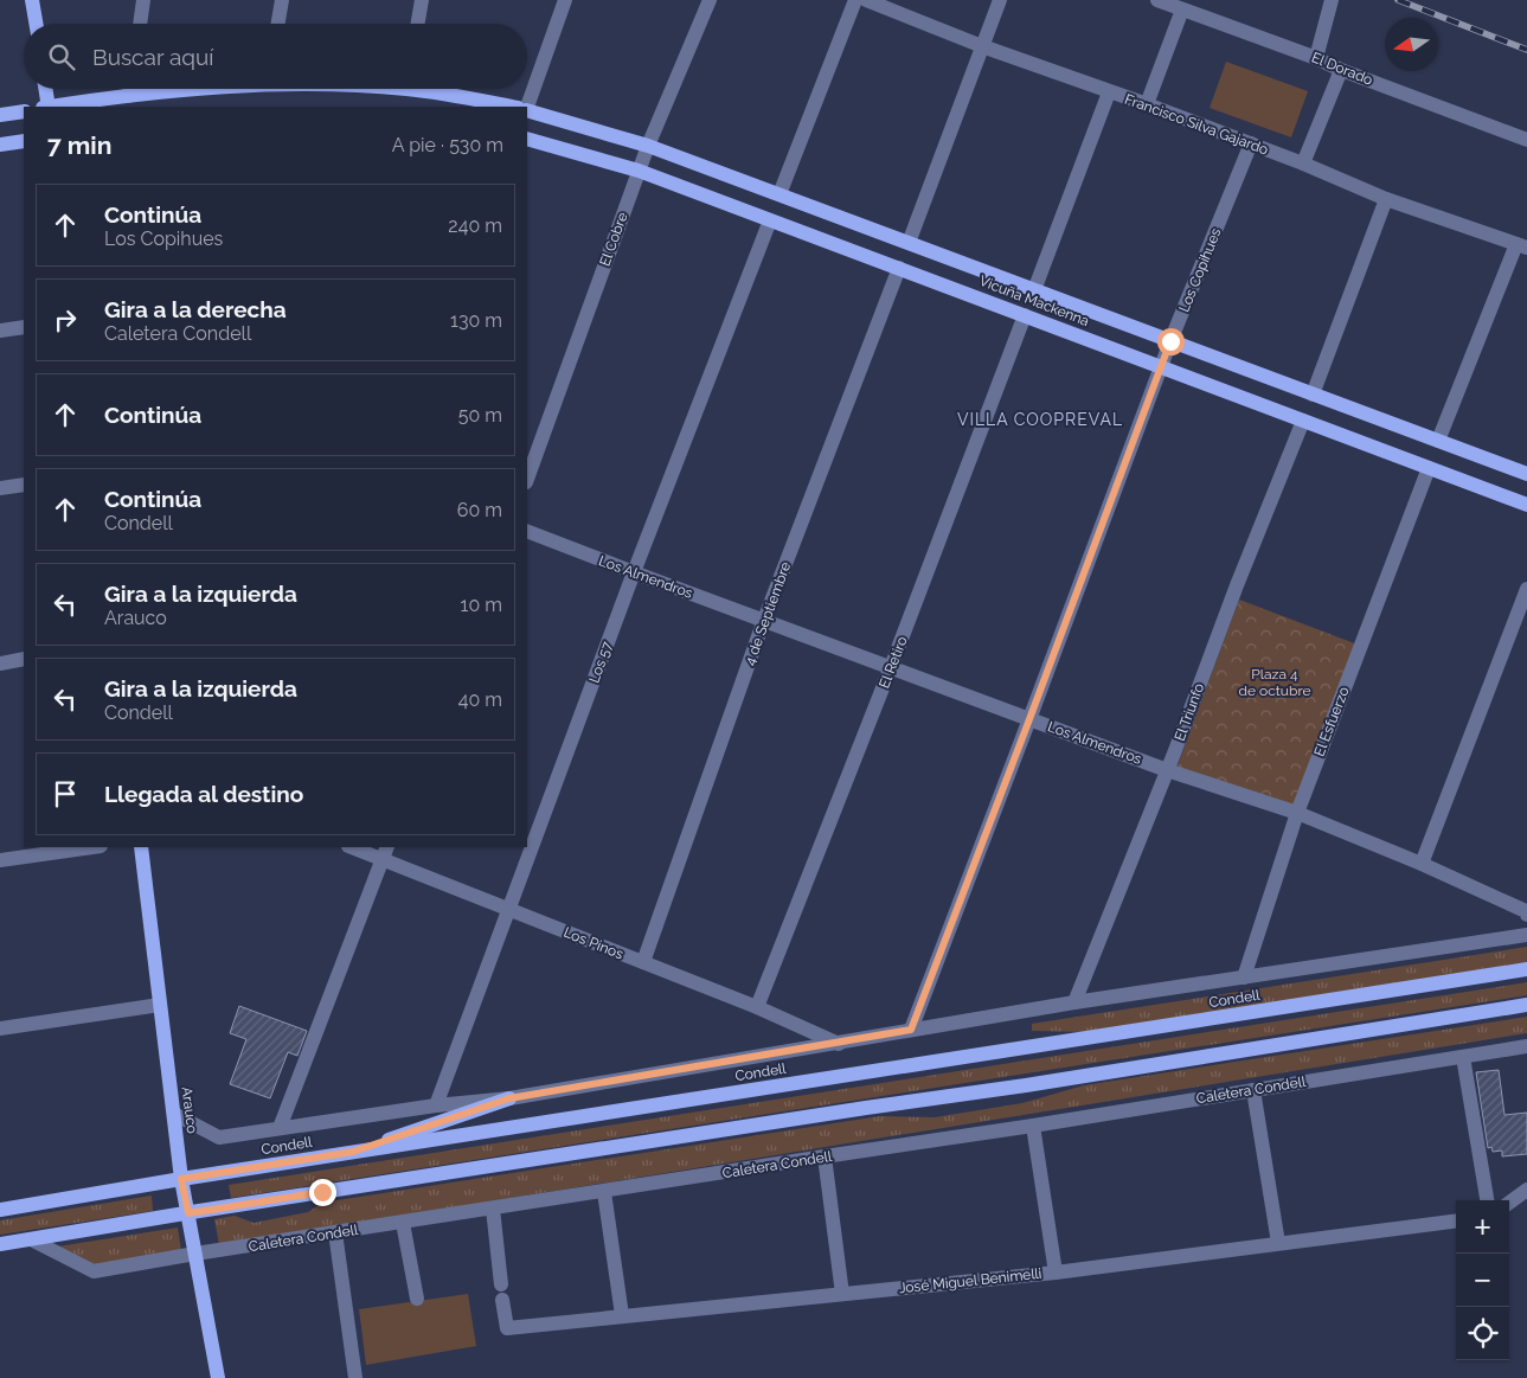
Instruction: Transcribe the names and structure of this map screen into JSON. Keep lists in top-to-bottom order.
{
  "streets": {
    "main road": ["Vicuña Mackenna", "Condell", "Arauco"],
    "street": [
      "El Dorado",
      "Francisco Silva Gajardo",
      "El Cobre",
      "Los Copihues",
      "Los Almendros",
      "4 de Septiembre",
      "Los 57",
      "El Retiro",
      "El Triunfo",
      "El Esfuerzo",
      "Los Pinos",
      "Caletera Condell",
      "José Miguel Benimelli"
    ]
  },
  "crossings": [
    ["Francisco Silva Gajardo", "Los Copihues"],
    ["El Cobre", "Vicuña Mackenna"],
    ["Los Copihues", "Vicuña Mackenna"],
    ["Los Copihues", "Los Almendros"],
    ["Vicuña Mackenna", "4 de Septiembre"],
    ["Vicuña Mackenna", "Los 57"],
    ["Vicuña Mackenna", "El Retiro"],
    ["Vicuña Mackenna", "El Triunfo"],
    ["Vicuña Mackenna", "El Esfuerzo"],
    ["Los Almendros", "4 de Septiembre"],
    ["Los Almendros", "Los 57"],
    ["Los Almendros", "El Retiro"],
    ["Los Almendros", "El Triunfo"],
    ["Los Almendros", "El Esfuerzo"],
    ["4 de Septiembre", "Los Pinos"],
    ["Los 57", "Los Pinos"],
    ["El Retiro", "Los Pinos"],
    ["Condell", "Arauco"],
    ["Caletera Condell", "Arauco"],
    ["Caletera Condell", "José Miguel Benimelli"]
  ],
  "districts": ["VILLA COOPREVAL"],
  "parks": ["Plaza 4 de octubre"],
  "north": "left",
  "page": {
    "search": "Buscar aquí",
    "heading": ["7 min", "A pie · 530 m"],
    "list": [
      ["Continúa", "Los Copihues", "240 m"],
      ["Gira a la derecha", "Caletera Condell", "130 m"],
      ["Continúa", "50 m"],
      ["Continúa", "Condell", "60 m"],
      ["Gira a la izquierda", "Arauco", "10 m"],
      ["Gira a la izquierda", "Condell", "40 m"],
      "Llegada al destino"
    ],
    "map_buttons": ["+", "−"]
  }
}
